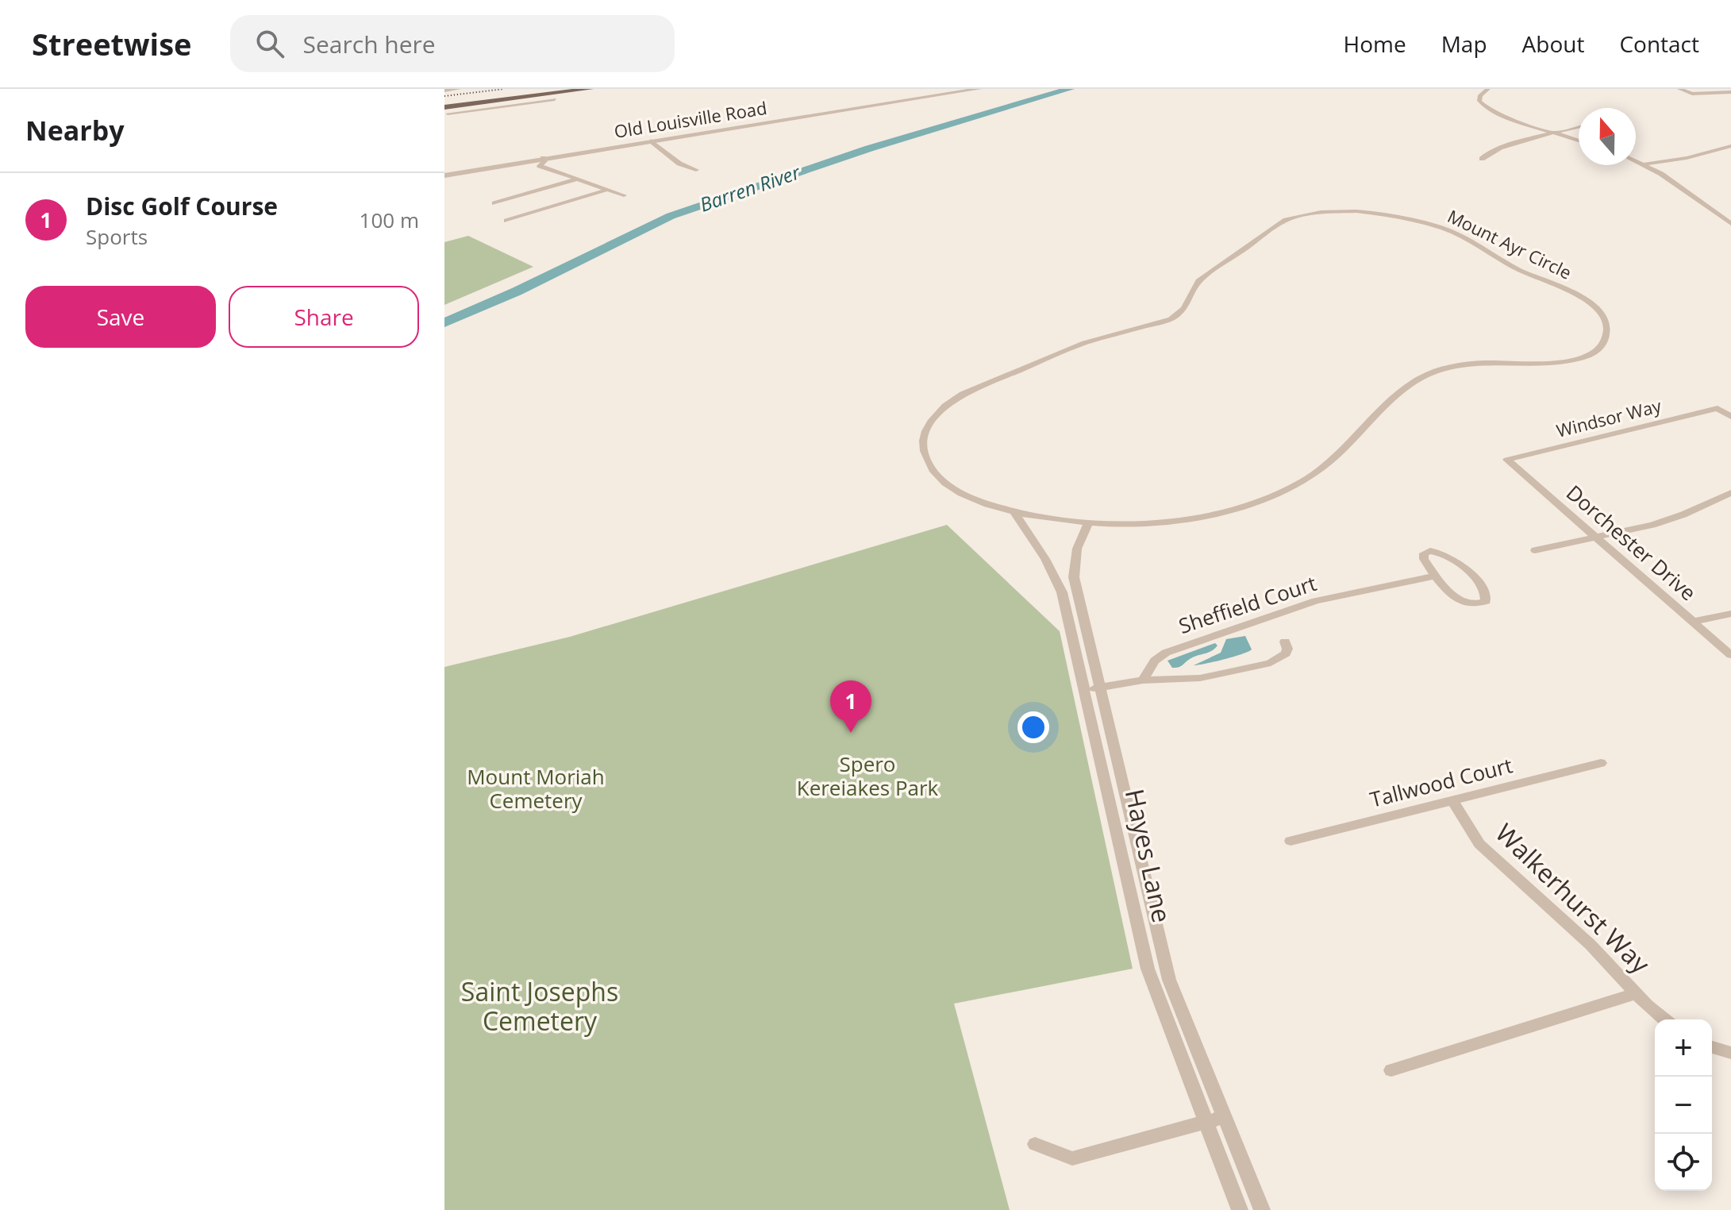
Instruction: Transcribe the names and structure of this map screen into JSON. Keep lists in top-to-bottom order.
{
  "streets": {
    "street": [
      "Old Louisville Road",
      "Mount Ayr Circle",
      "Windsor Way",
      "Dorchester Drive",
      "Sheffield Court",
      "Tallwood Court",
      "Hayes Lane",
      "Walkerhurst Way"
    ]
  },
  "crossings": [
    ["Mount Ayr Circle", "Hayes Lane"],
    ["Windsor Way", "Dorchester Drive"],
    ["Tallwood Court", "Walkerhurst Way"]
  ],
  "water": ["Barren River"],
  "parks": ["Spero Kereiakes Park", "Mount Moriah Cemetery", "Saint Josephs Cemetery"],
  "north": "top",
  "page": {
    "header": "Streetwise",
    "search": "Search here",
    "nav": [
      "Home",
      "Map",
      "About",
      "Contact"
    ],
    "heading": "Nearby",
    "list": [
      {
        "mark": "1",
        "name": "Disc Golf Course",
        "note": "Sports",
        "value": "100 m"
      }
    ],
    "buttons": ["Save", "Share"],
    "pins": "1",
    "map_buttons": ["+", "−"]
  }
}
